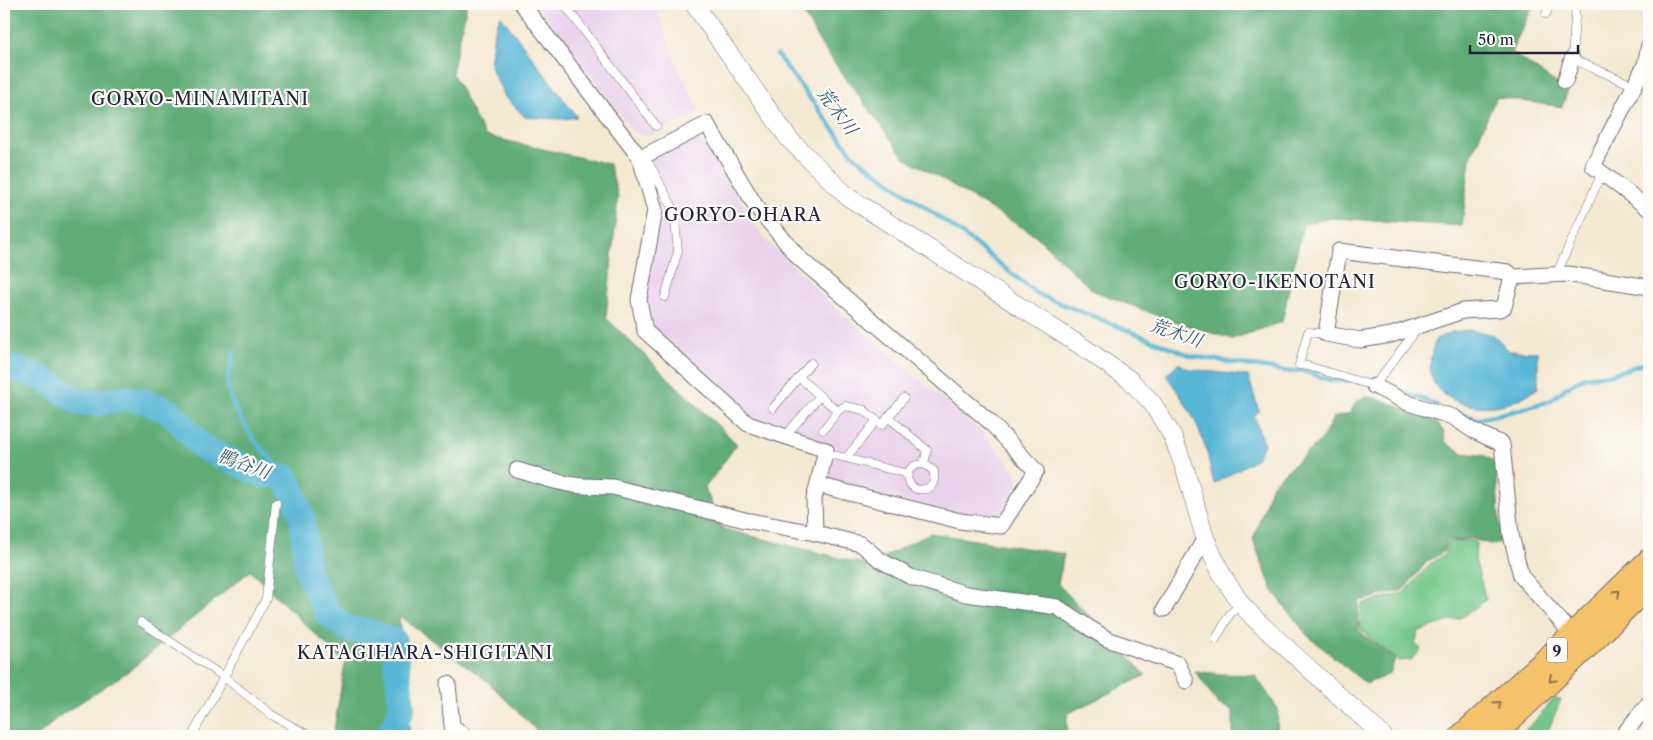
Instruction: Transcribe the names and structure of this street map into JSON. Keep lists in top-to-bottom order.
{
  "streets": {
    "highway": ["9"]
  },
  "districts": [
    "GORYO-MINAMITANI",
    "GORYO-OHARA",
    "GORYO-IKENOTANI",
    "KATAGIHARA-SHIGITANI"
  ],
  "water": ["荒木川", "鴨谷川"],
  "scale_bar": "50 m"
}
